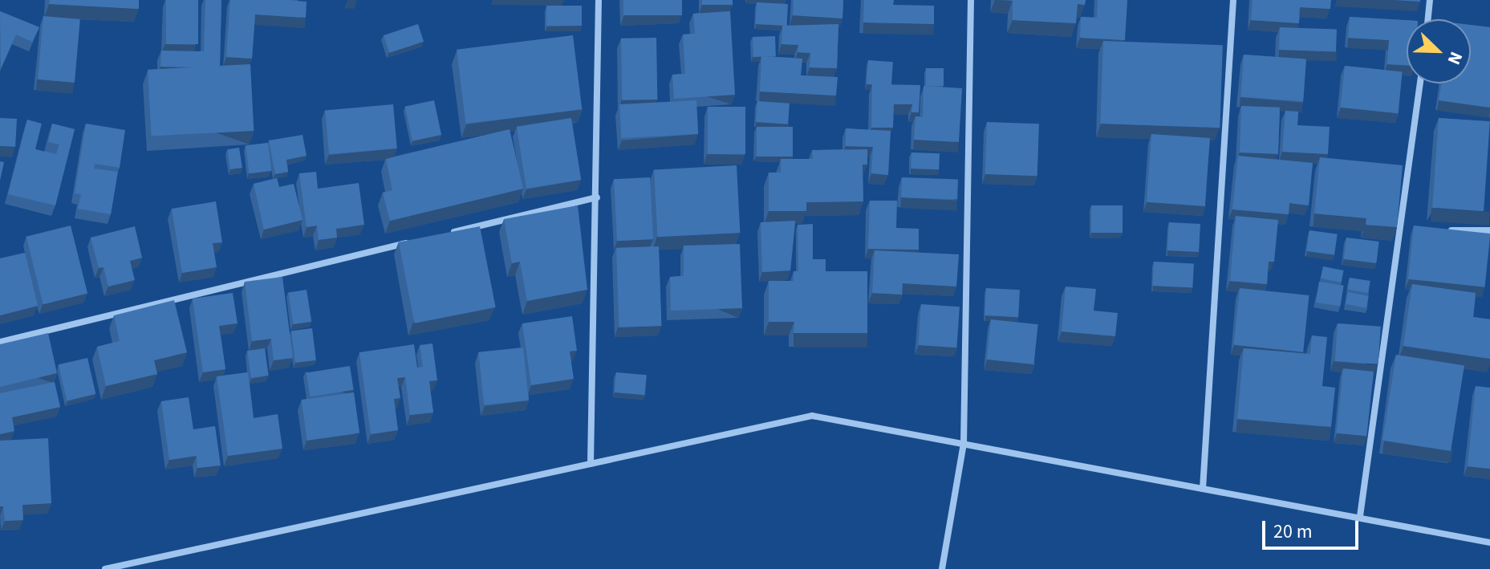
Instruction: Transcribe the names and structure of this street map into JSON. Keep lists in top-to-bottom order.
{
  "scale_bar": "20 m",
  "north": "bottom right"
}
